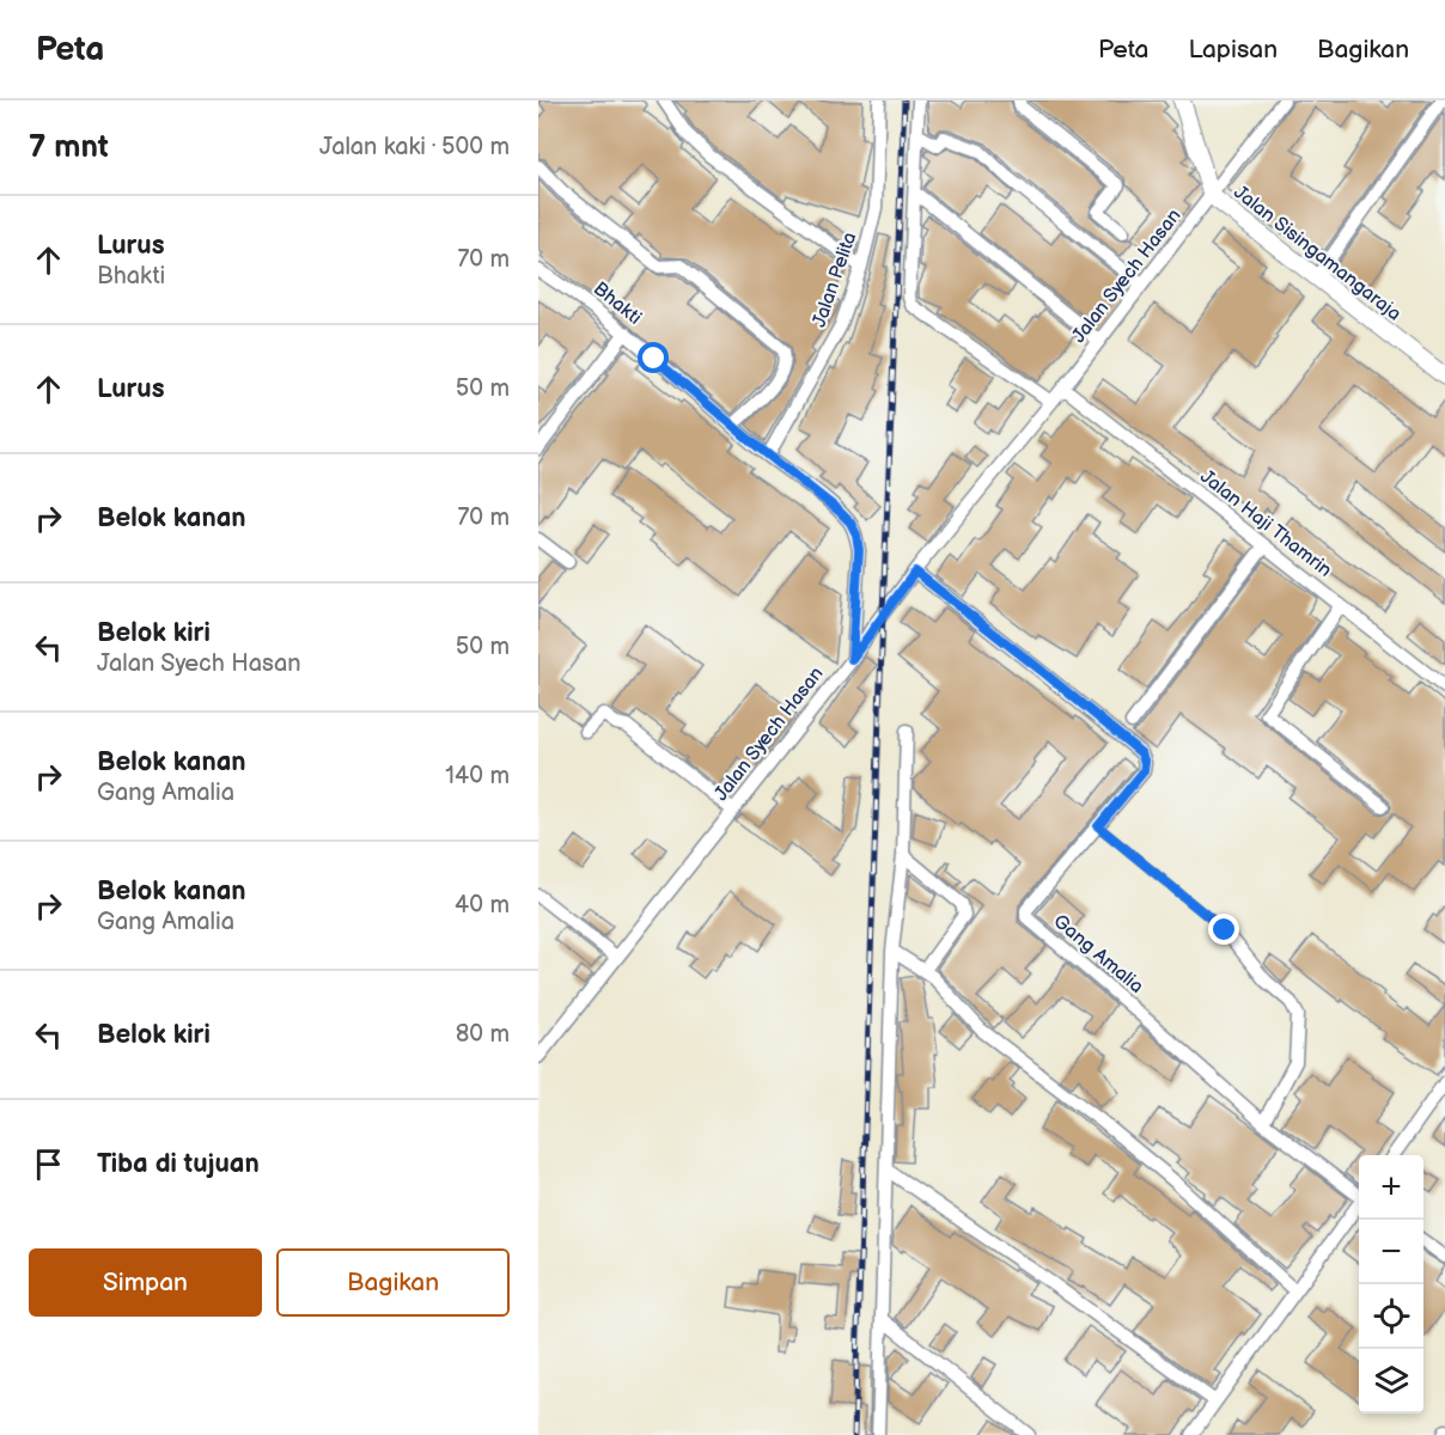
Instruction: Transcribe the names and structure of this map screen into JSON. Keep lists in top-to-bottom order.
{
  "streets": {
    "street": [
      "Jalan Sisingamangaraja",
      "Jalan Syech Hasan",
      "Jalan Pelita",
      "Bhakti",
      "Jalan Haji Thamrin",
      "Gang Amalia"
    ]
  },
  "crossings": [
    ["Jalan Sisingamangaraja", "Jalan Syech Hasan"],
    ["Jalan Syech Hasan", "Bhakti"],
    ["Jalan Syech Hasan", "Jalan Haji Thamrin"],
    ["Jalan Syech Hasan", "Gang Amalia"],
    ["Jalan Pelita", "Bhakti"]
  ],
  "page": {
    "header": "Peta",
    "nav": ["Peta", "Lapisan", "Bagikan"],
    "heading": ["7 mnt", "Jalan kaki · 500 m"],
    "list": [
      ["Lurus", "Bhakti", "70 m"],
      ["Lurus", "50 m"],
      ["Belok kanan", "70 m"],
      ["Belok kiri", "Jalan Syech Hasan", "50 m"],
      ["Belok kanan", "Gang Amalia", "140 m"],
      ["Belok kanan", "Gang Amalia", "40 m"],
      ["Belok kiri", "80 m"],
      "Tiba di tujuan"
    ],
    "map_buttons": ["+", "−"],
    "buttons": ["Simpan", "Bagikan"]
  }
}
